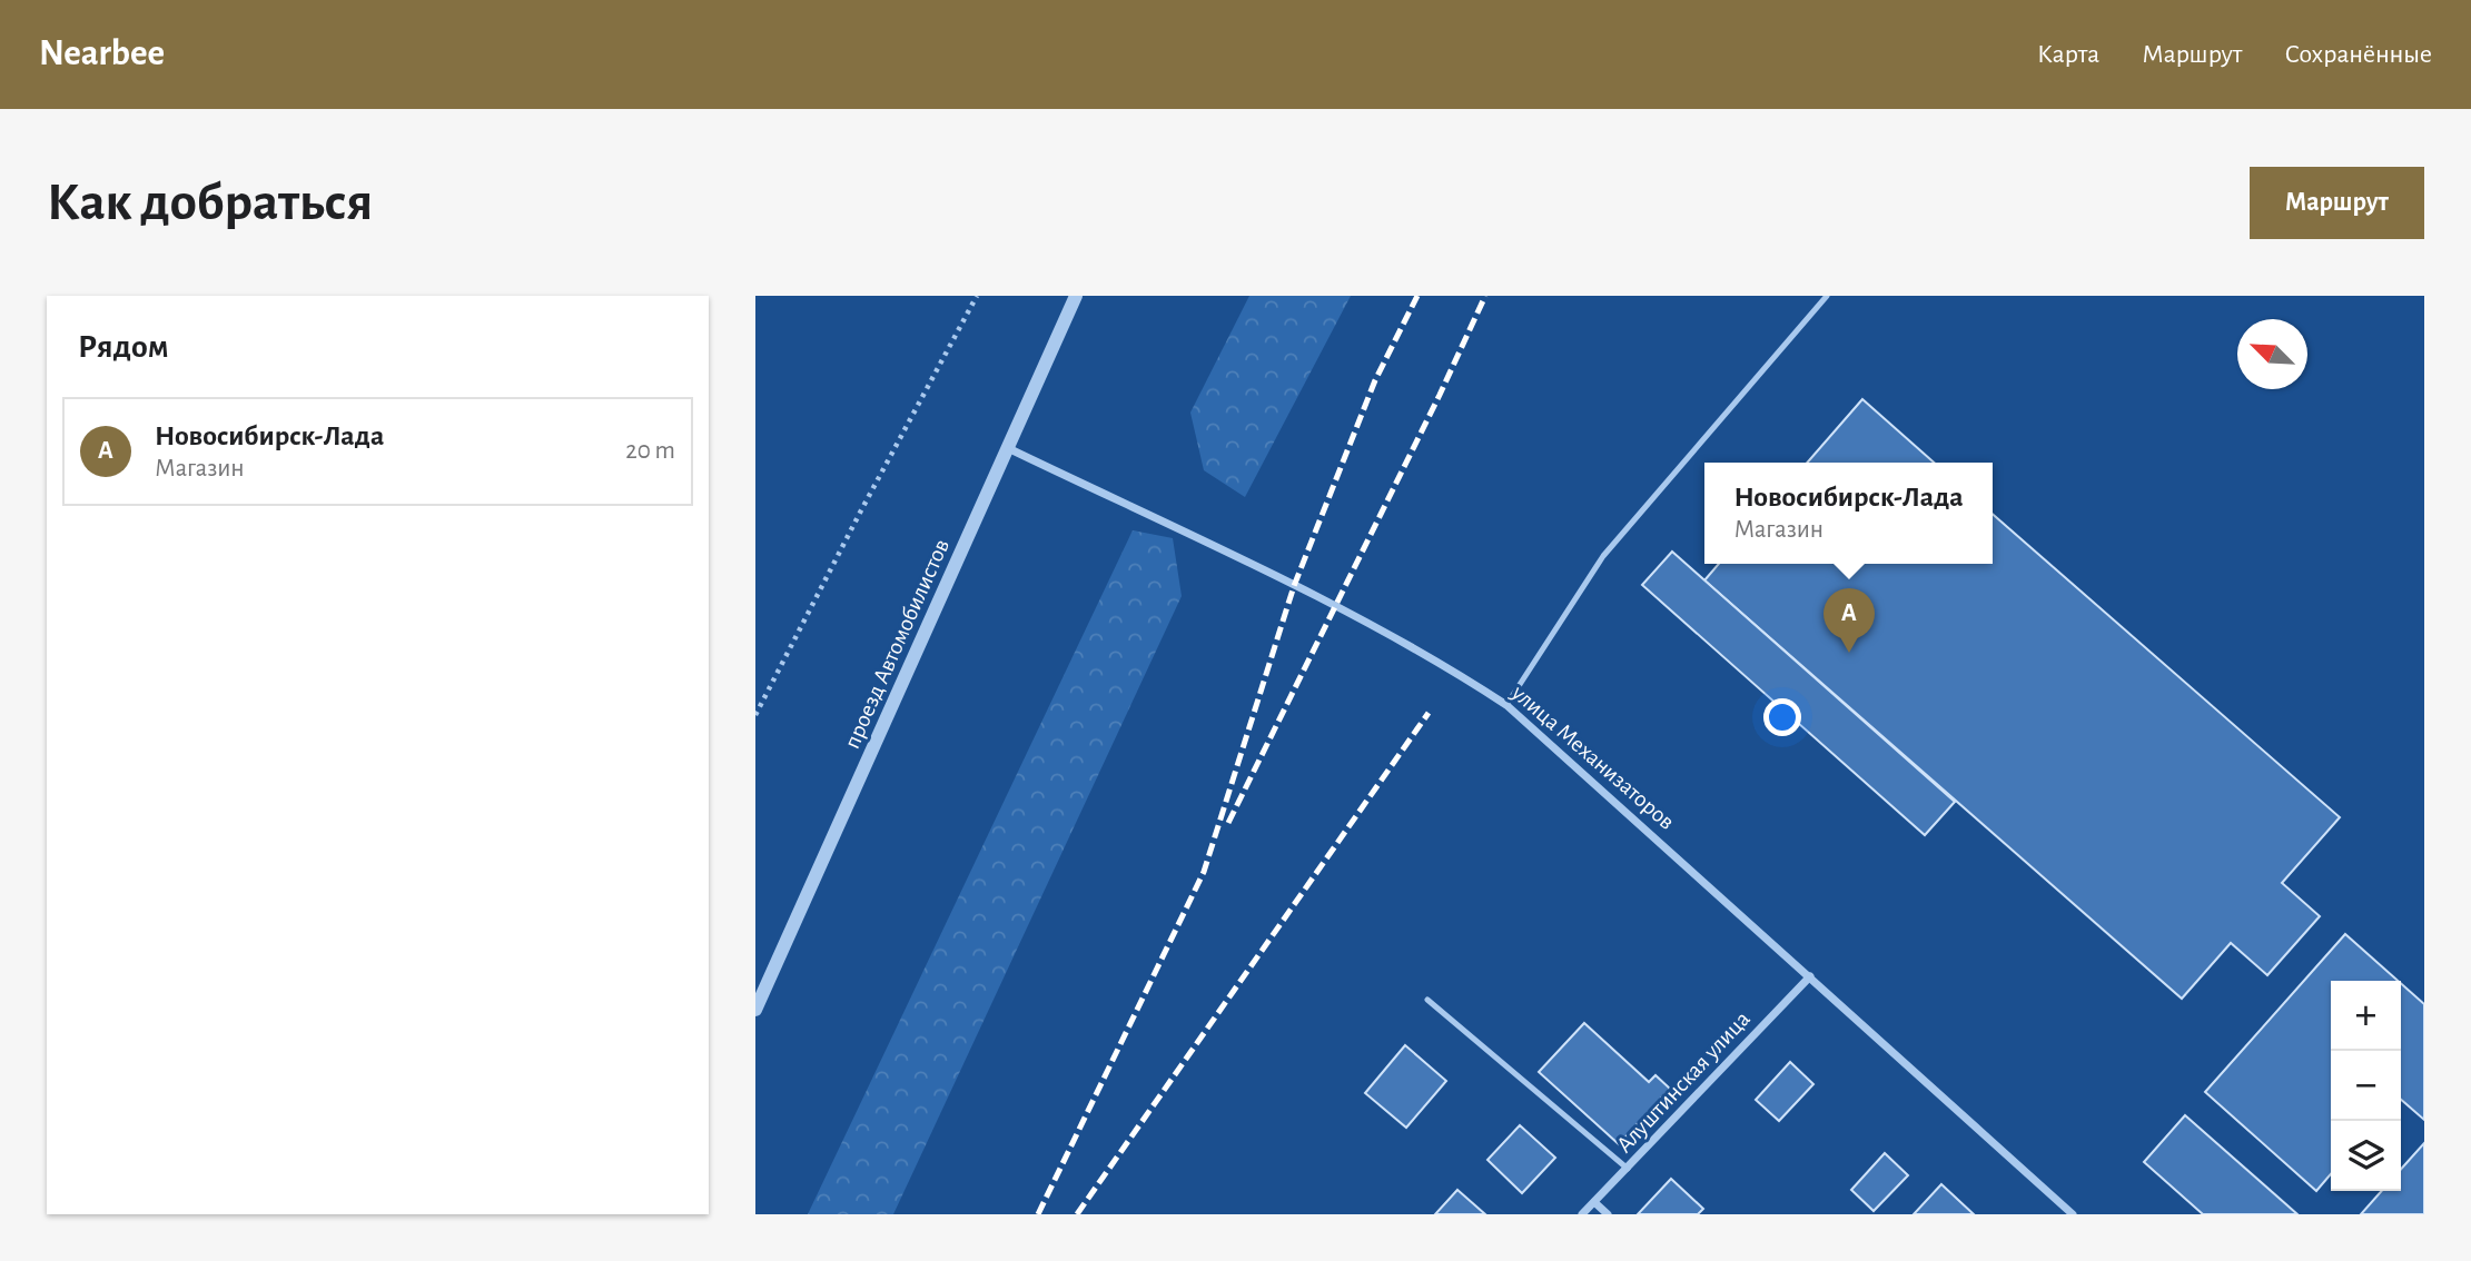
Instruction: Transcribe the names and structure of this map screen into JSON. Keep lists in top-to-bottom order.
{
  "streets": {
    "street": ["проезд Автомобилистов", "улица Механизаторов", "Алуштинская улица"]
  },
  "crossings": [
    ["проезд Автомобилистов", "улица Механизаторов"],
    ["улица Механизаторов", "Алуштинская улица"]
  ],
  "north": "top left",
  "page": {
    "header": "Nearbee",
    "nav": ["Карта", "Маршрут", "Сохранённые"],
    "buttons": "Маршрут",
    "title": "Как добраться",
    "heading": "Рядом",
    "list": [
      {
        "mark": "A",
        "name": "Новосибирск-Лада",
        "note": "Магазин",
        "value": "20 m"
      }
    ],
    "popup": ["Новосибирск-Лада", "Магазин"],
    "pins": "A",
    "map_buttons": ["+", "−"]
  }
}
